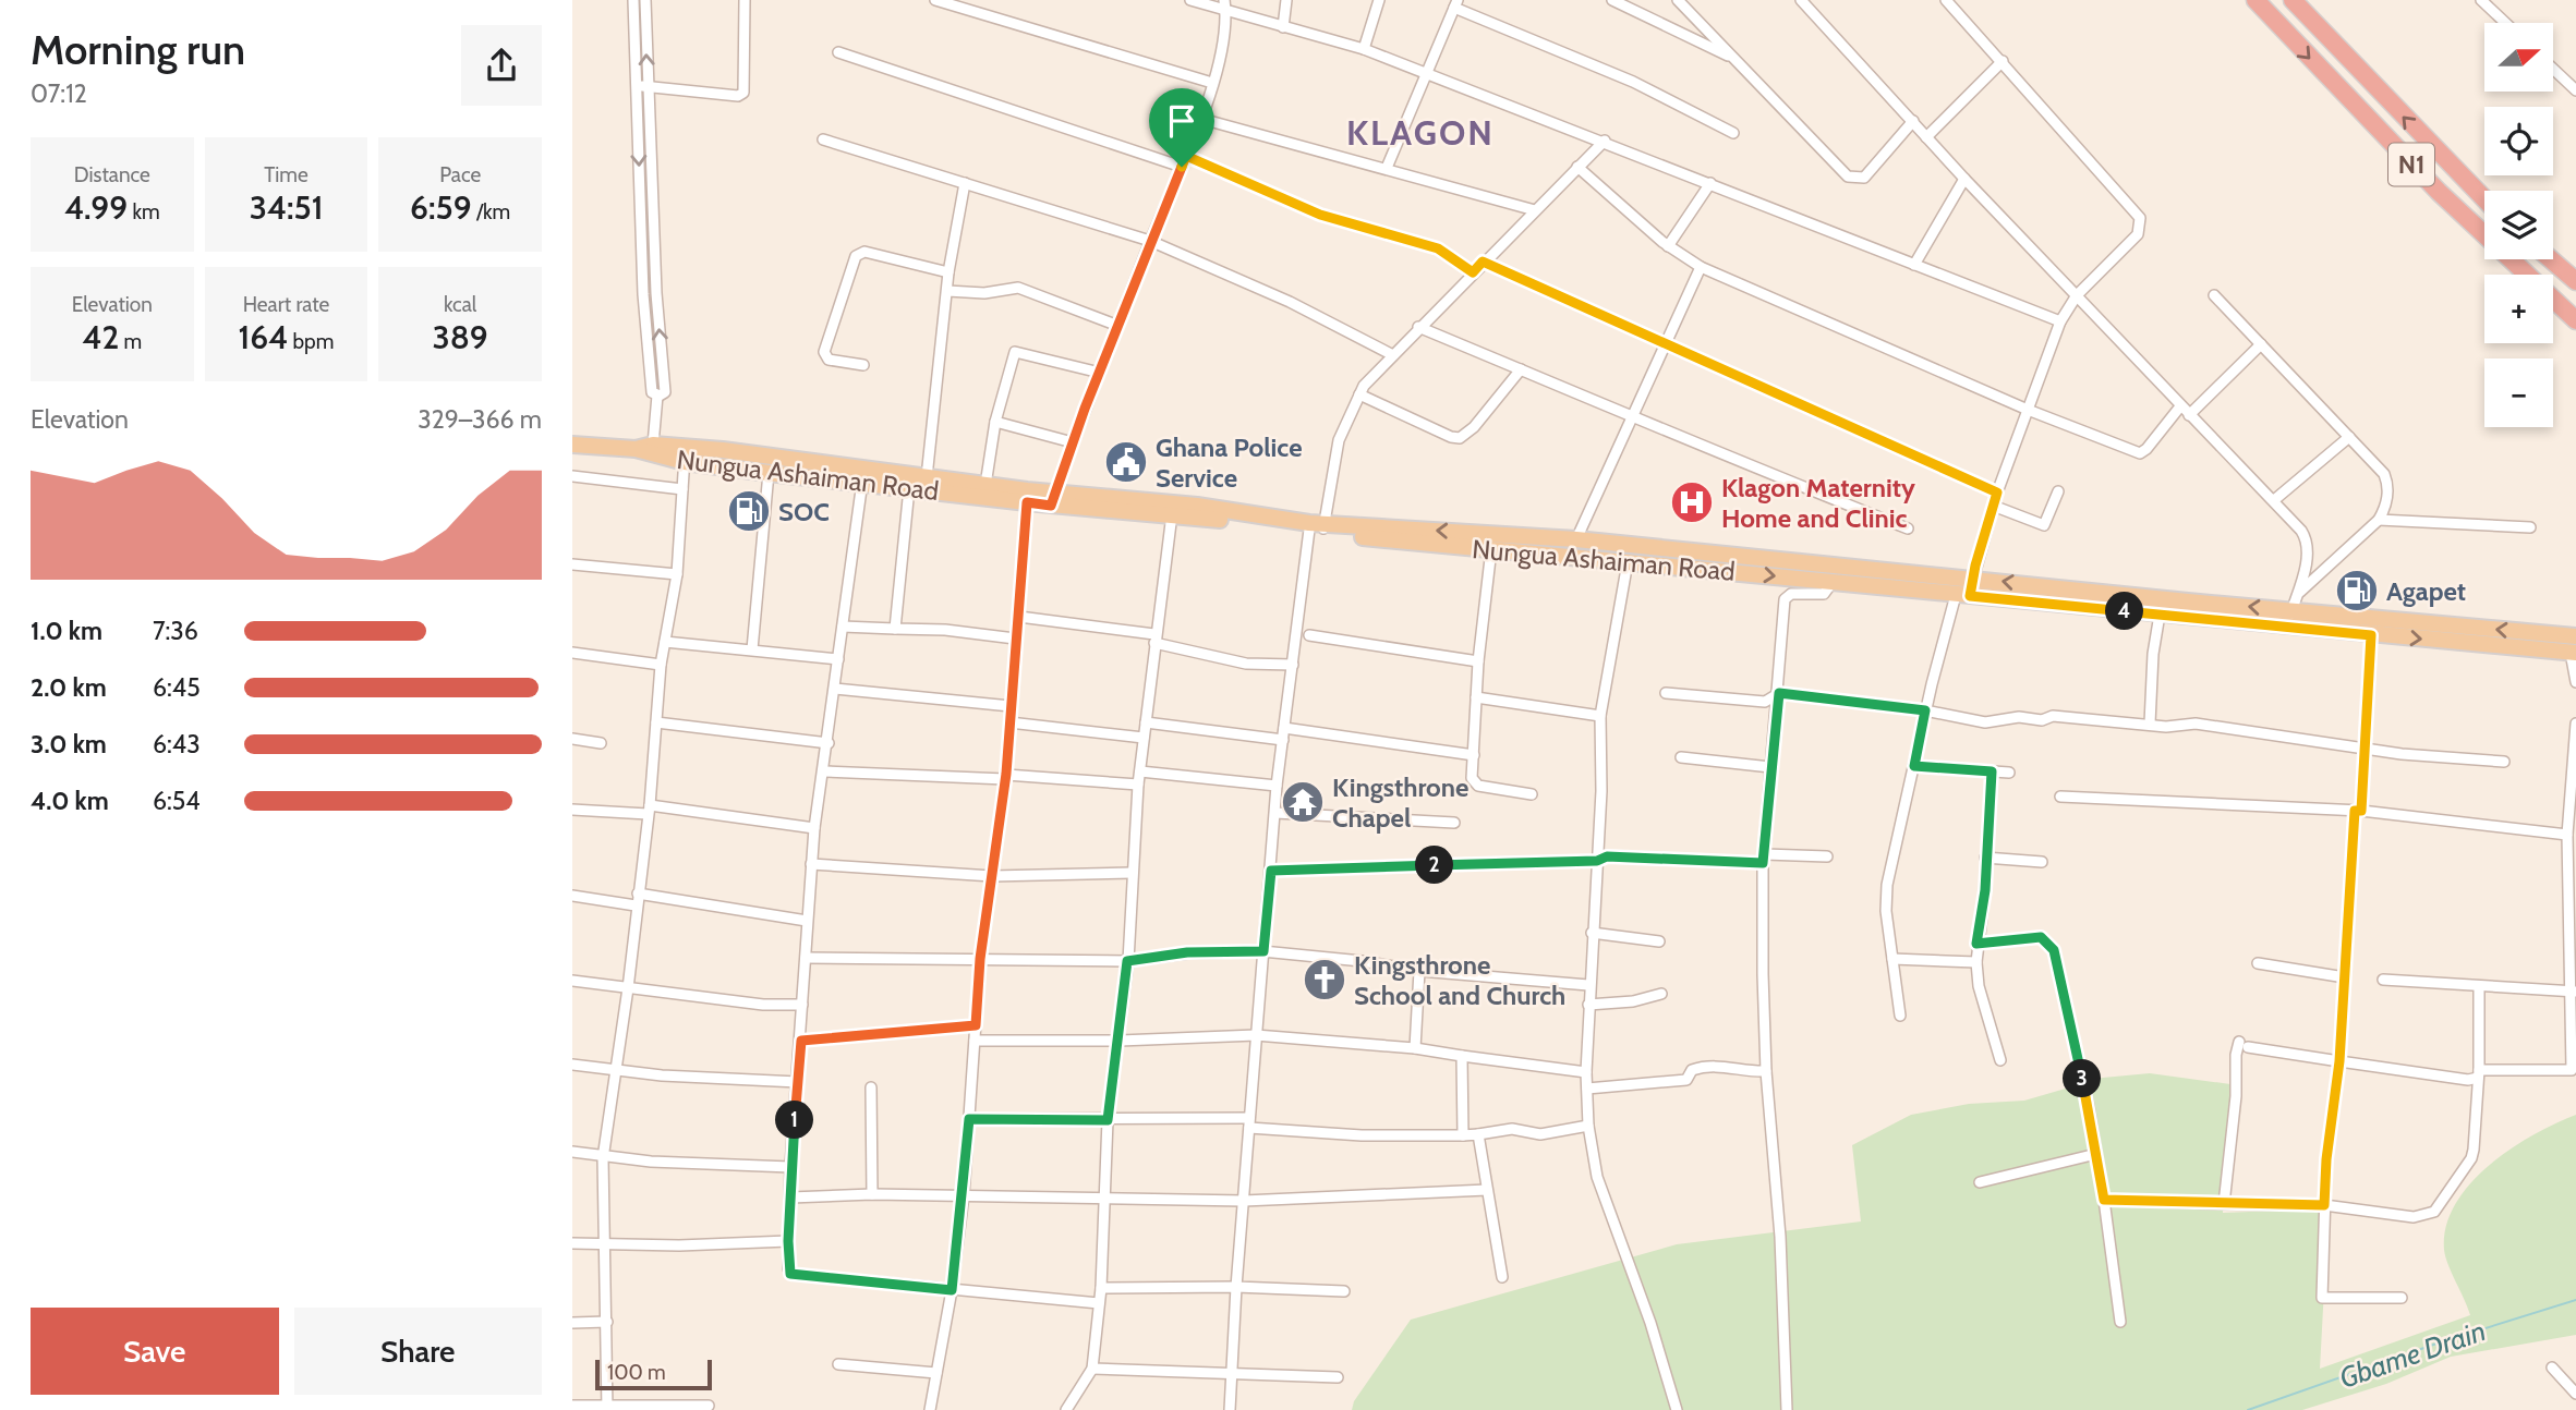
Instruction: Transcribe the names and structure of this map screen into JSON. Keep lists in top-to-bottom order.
{
  "streets": {
    "highway": ["N1"],
    "main road": ["Nungua Ashaiman Road"]
  },
  "districts": ["KLAGON"],
  "water": ["Gbame Drain"],
  "places": {
    "public building": ["Ghana Police Service"],
    "hospital": ["Klagon Maternity Home and Clinic"],
    "fuel station": ["SOC", "Agapet"],
    "temple": ["Kingsthrone Chapel"],
    "church": ["Kingsthrone School and Church"]
  },
  "scale_bar": "100 m",
  "north": "right",
  "page": {
    "heading": ["Morning run", "07:12"],
    "map_buttons": ["+", "−"],
    "stats": [
      ["Distance", "4.99 km"],
      ["Time", "34:51"],
      ["Pace", "6:59 /km"],
      ["Elevation", "42 m"],
      ["Heart rate", "164 bpm"],
      ["kcal", "389"]
    ],
    "chart": ["Elevation", "329–366 m"],
    "pins": [
      "4",
      "2",
      "3",
      "1"
    ],
    "list": [
      {
        "name": "1.0 km",
        "note": "7:36"
      },
      {
        "name": "2.0 km",
        "note": "6:45"
      },
      {
        "name": "3.0 km",
        "note": "6:43"
      },
      {
        "name": "4.0 km",
        "note": "6:54"
      }
    ],
    "buttons": ["Save", "Share"],
    "scale": "100 m"
  }
}
